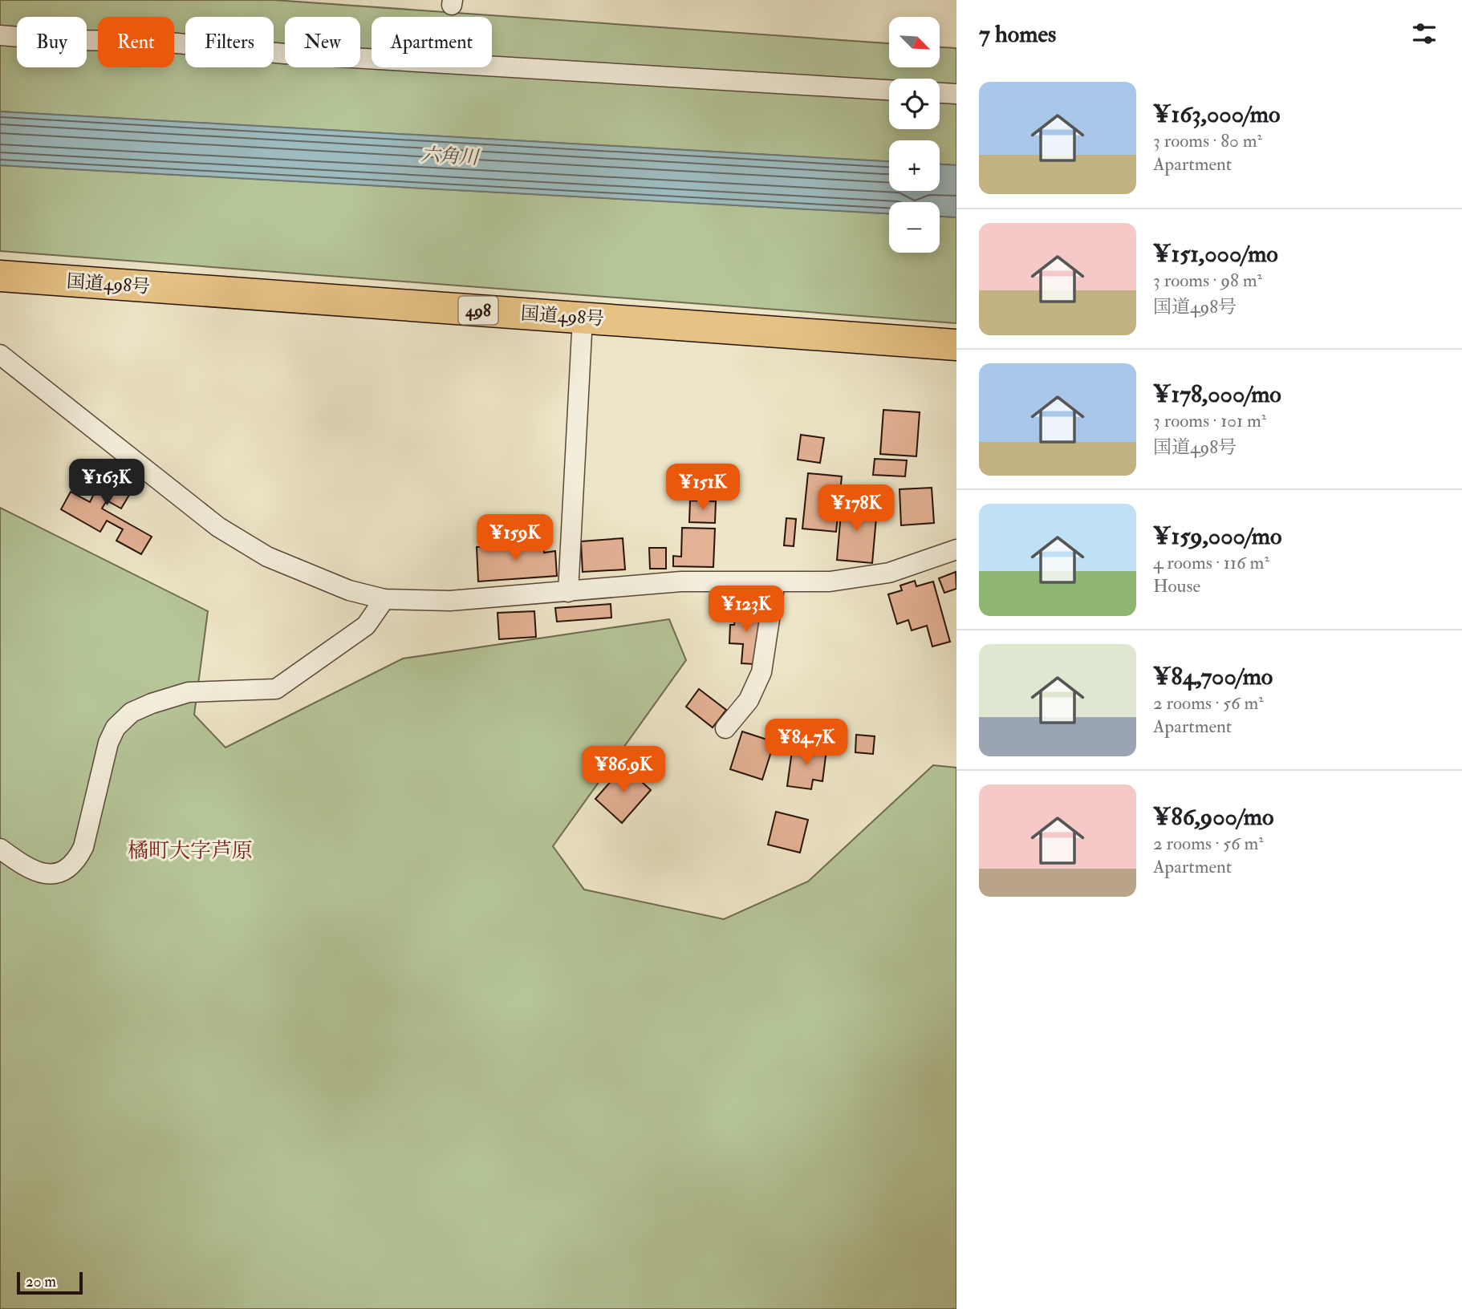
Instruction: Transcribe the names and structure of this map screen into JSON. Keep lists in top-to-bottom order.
{
  "streets": {
    "highway": ["国道498号", "498"]
  },
  "districts": ["橘町大字芦原"],
  "water": ["六角川"],
  "scale_bar": "20 m",
  "north": "bottom right",
  "page": {
    "heading": "7 homes",
    "map_buttons": ["+", "−"],
    "chip": [
      "Buy",
      "Rent",
      "Filters",
      "New",
      "Apartment"
    ],
    "list": [
      {
        "name": "¥163,000/mo",
        "note": "3 rooms · 80 m² · Apartment"
      },
      {
        "name": "¥151,000/mo",
        "note": "3 rooms · 98 m² · 国道498号"
      },
      {
        "name": "¥178,000/mo",
        "note": "3 rooms · 101 m² · 国道498号"
      },
      {
        "name": "¥159,000/mo",
        "note": "4 rooms · 116 m² · House"
      },
      {
        "name": "¥84,700/mo",
        "note": "2 rooms · 56 m² · Apartment"
      },
      {
        "name": "¥86,900/mo",
        "note": "2 rooms · 56 m² · Apartment"
      }
    ],
    "price": [
      "¥163K",
      "¥151K",
      "¥178K",
      "¥159K",
      "¥123K",
      "¥84.7K",
      "¥86.9K"
    ],
    "scale": "20 m"
  }
}
